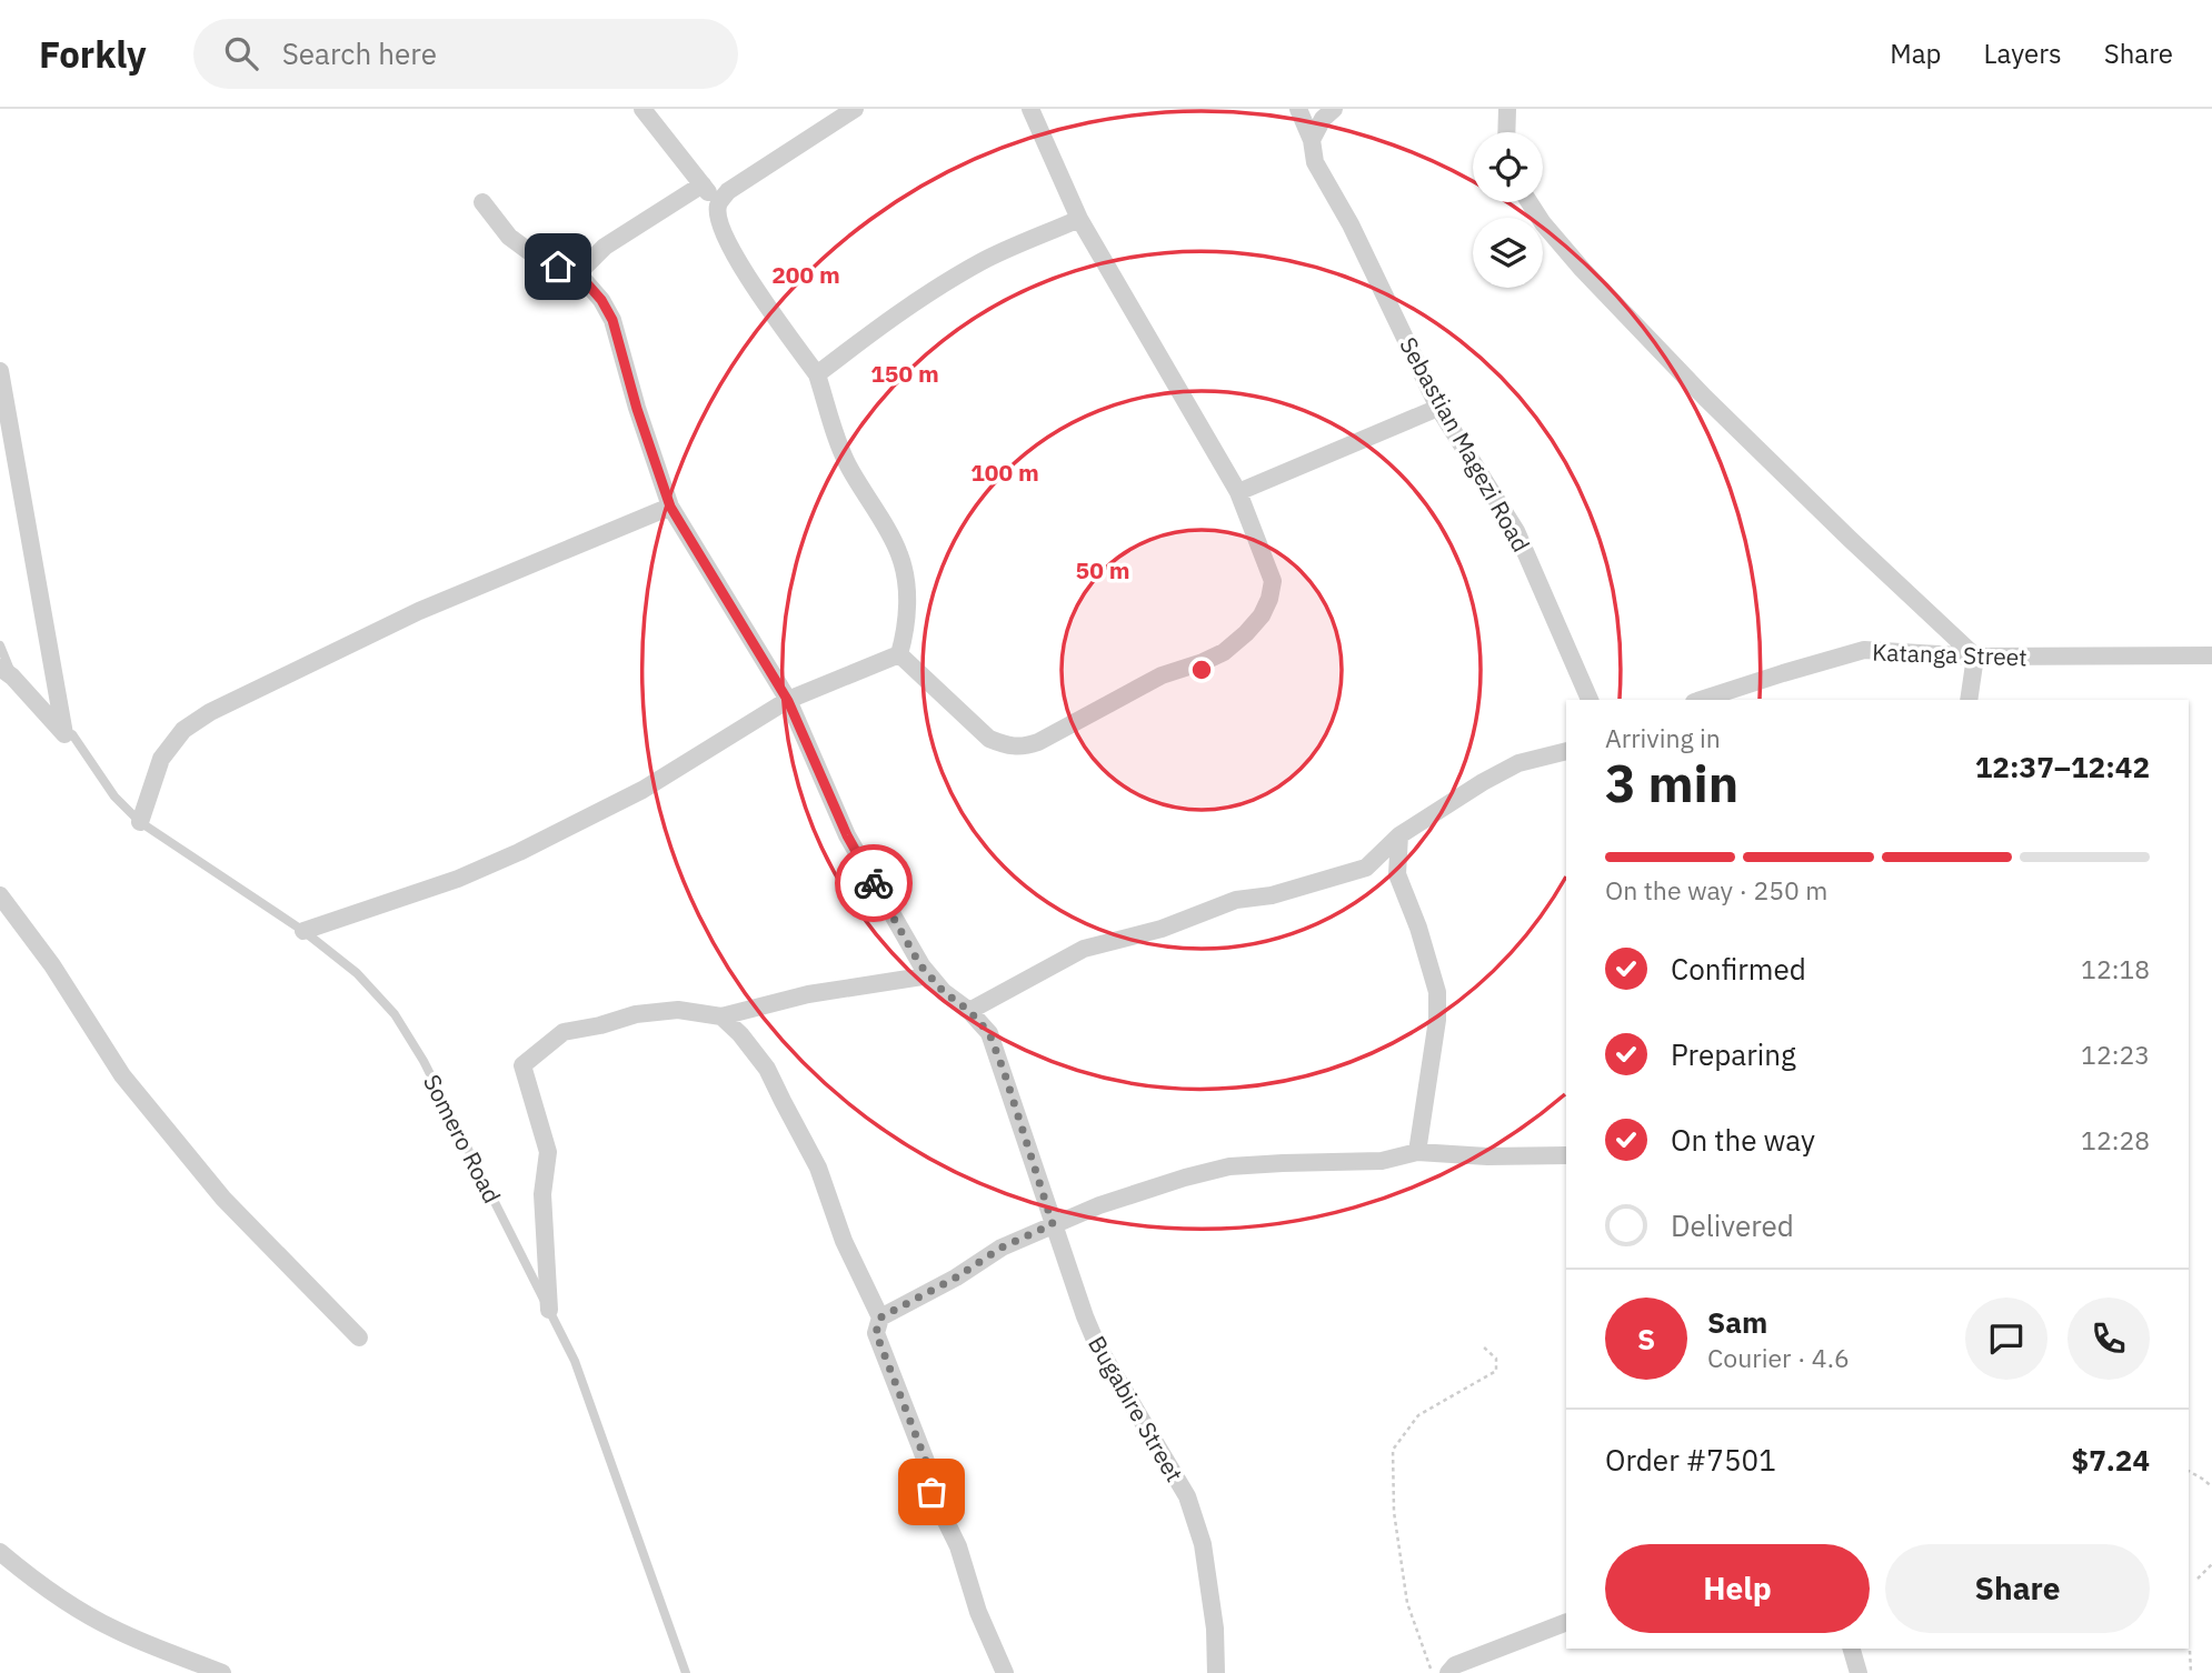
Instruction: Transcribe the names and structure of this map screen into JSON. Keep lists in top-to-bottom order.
{
  "streets": {
    "street": ["Sebastian Magezi Road", "Katanga Street", "Bugabire Street"],
    "lane": ["Somero Road"]
  },
  "page": {
    "header": "Forkly",
    "search": "Search here",
    "nav": ["Map", "Layers", "Share"],
    "heading": ["3 min", "Arriving in", "12:37–12:42"],
    "panel": [
      "Sam",
      "Courier · 4.6",
      "Order #7501",
      "$7.24"
    ],
    "bar": "On the way · 250 m",
    "list": [
      ["Confirmed", "12:18"],
      ["Preparing", "12:23"],
      ["On the way", "12:28"],
      "Delivered"
    ],
    "round": "S",
    "buttons": ["Help", "Share"]
  },
  "rings": [
    "200 m",
    "150 m",
    "100 m",
    "50 m"
  ]
}
